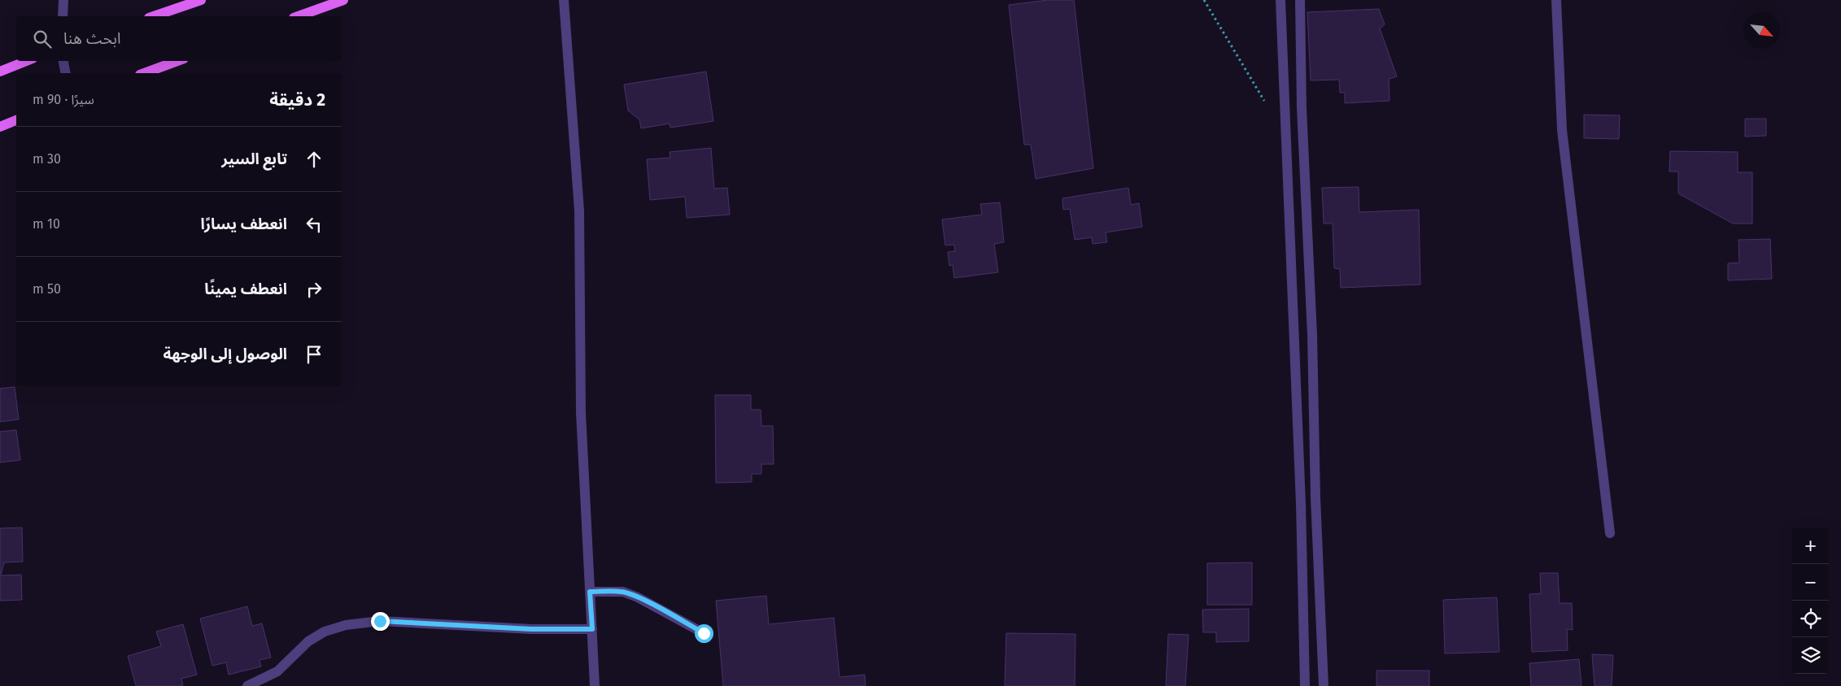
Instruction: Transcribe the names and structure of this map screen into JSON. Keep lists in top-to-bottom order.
{
  "north": "bottom right",
  "page": {
    "search": "ابحث هنا",
    "heading": ["2 دقيقة", "سيرًا · 90 m"],
    "list": [
      ["تابع السير", "30 m"],
      ["انعطف يسارًا", "10 m"],
      ["انعطف يمينًا", "50 m"],
      "الوصول إلى الوجهة"
    ],
    "map_buttons": ["+", "−"]
  }
}
